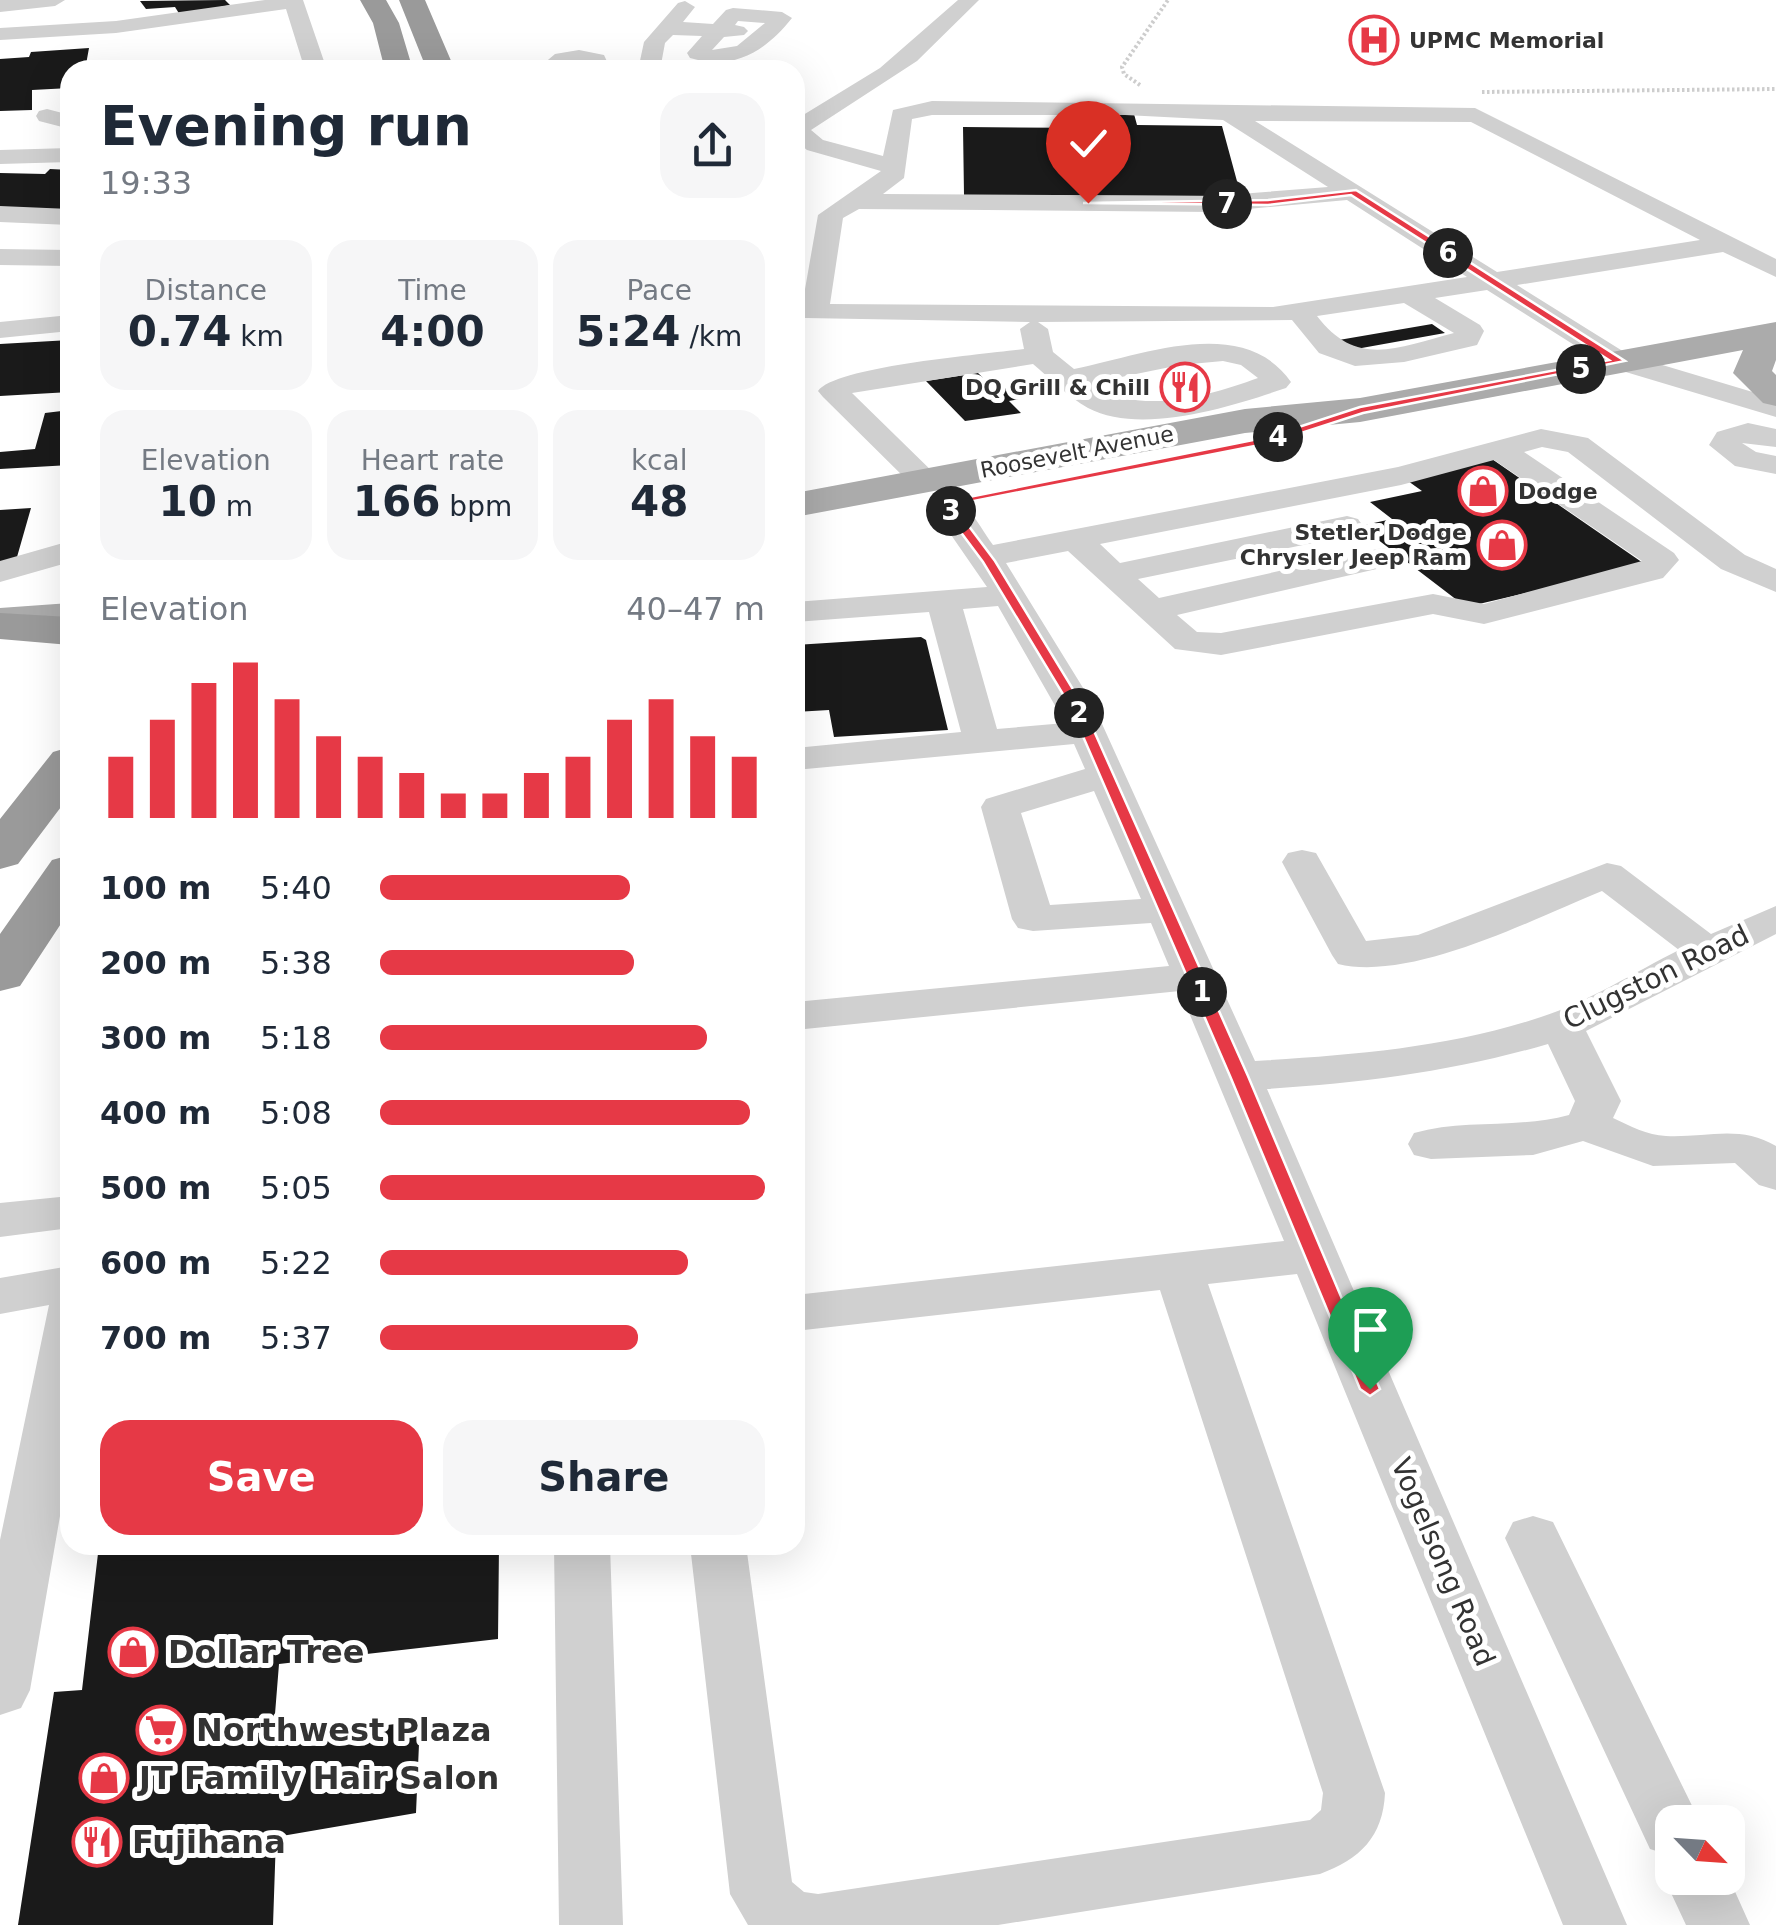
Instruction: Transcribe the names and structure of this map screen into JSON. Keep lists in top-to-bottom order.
{
  "streets": {
    "main road": ["Roosevelt Avenue"],
    "street": ["Clugston Road", "Vogelsong Road"]
  },
  "crossings": [
    ["Roosevelt Avenue", "Vogelsong Road"],
    ["Clugston Road", "Vogelsong Road"]
  ],
  "places": {
    "hospital": ["UPMC Memorial"],
    "restaurant": ["DQ Grill & Chill", "Fujihana"],
    "shop": [
      "Dodge",
      "Stetler Dodge Chrysler Jeep Ram",
      "Dollar Tree",
      "JT Family Hair Salon"
    ],
    "supermarket": ["Northwest Plaza"]
  },
  "north": "bottom right",
  "page": {
    "heading": ["Evening run", "19:33"],
    "pins": [
      "7",
      "6",
      "5",
      "4",
      "3",
      "2",
      "1"
    ],
    "stats": [
      ["Distance", "0.74 km"],
      ["Time", "4:00"],
      ["Pace", "5:24 /km"],
      ["Elevation", "10 m"],
      ["Heart rate", "166 bpm"],
      ["kcal", "48"]
    ],
    "chart": ["Elevation", "40–47 m"],
    "list": [
      {
        "name": "100 m",
        "note": "5:40"
      },
      {
        "name": "200 m",
        "note": "5:38"
      },
      {
        "name": "300 m",
        "note": "5:18"
      },
      {
        "name": "400 m",
        "note": "5:08"
      },
      {
        "name": "500 m",
        "note": "5:05"
      },
      {
        "name": "600 m",
        "note": "5:22"
      },
      {
        "name": "700 m",
        "note": "5:37"
      }
    ],
    "buttons": ["Save", "Share"]
  }
}
